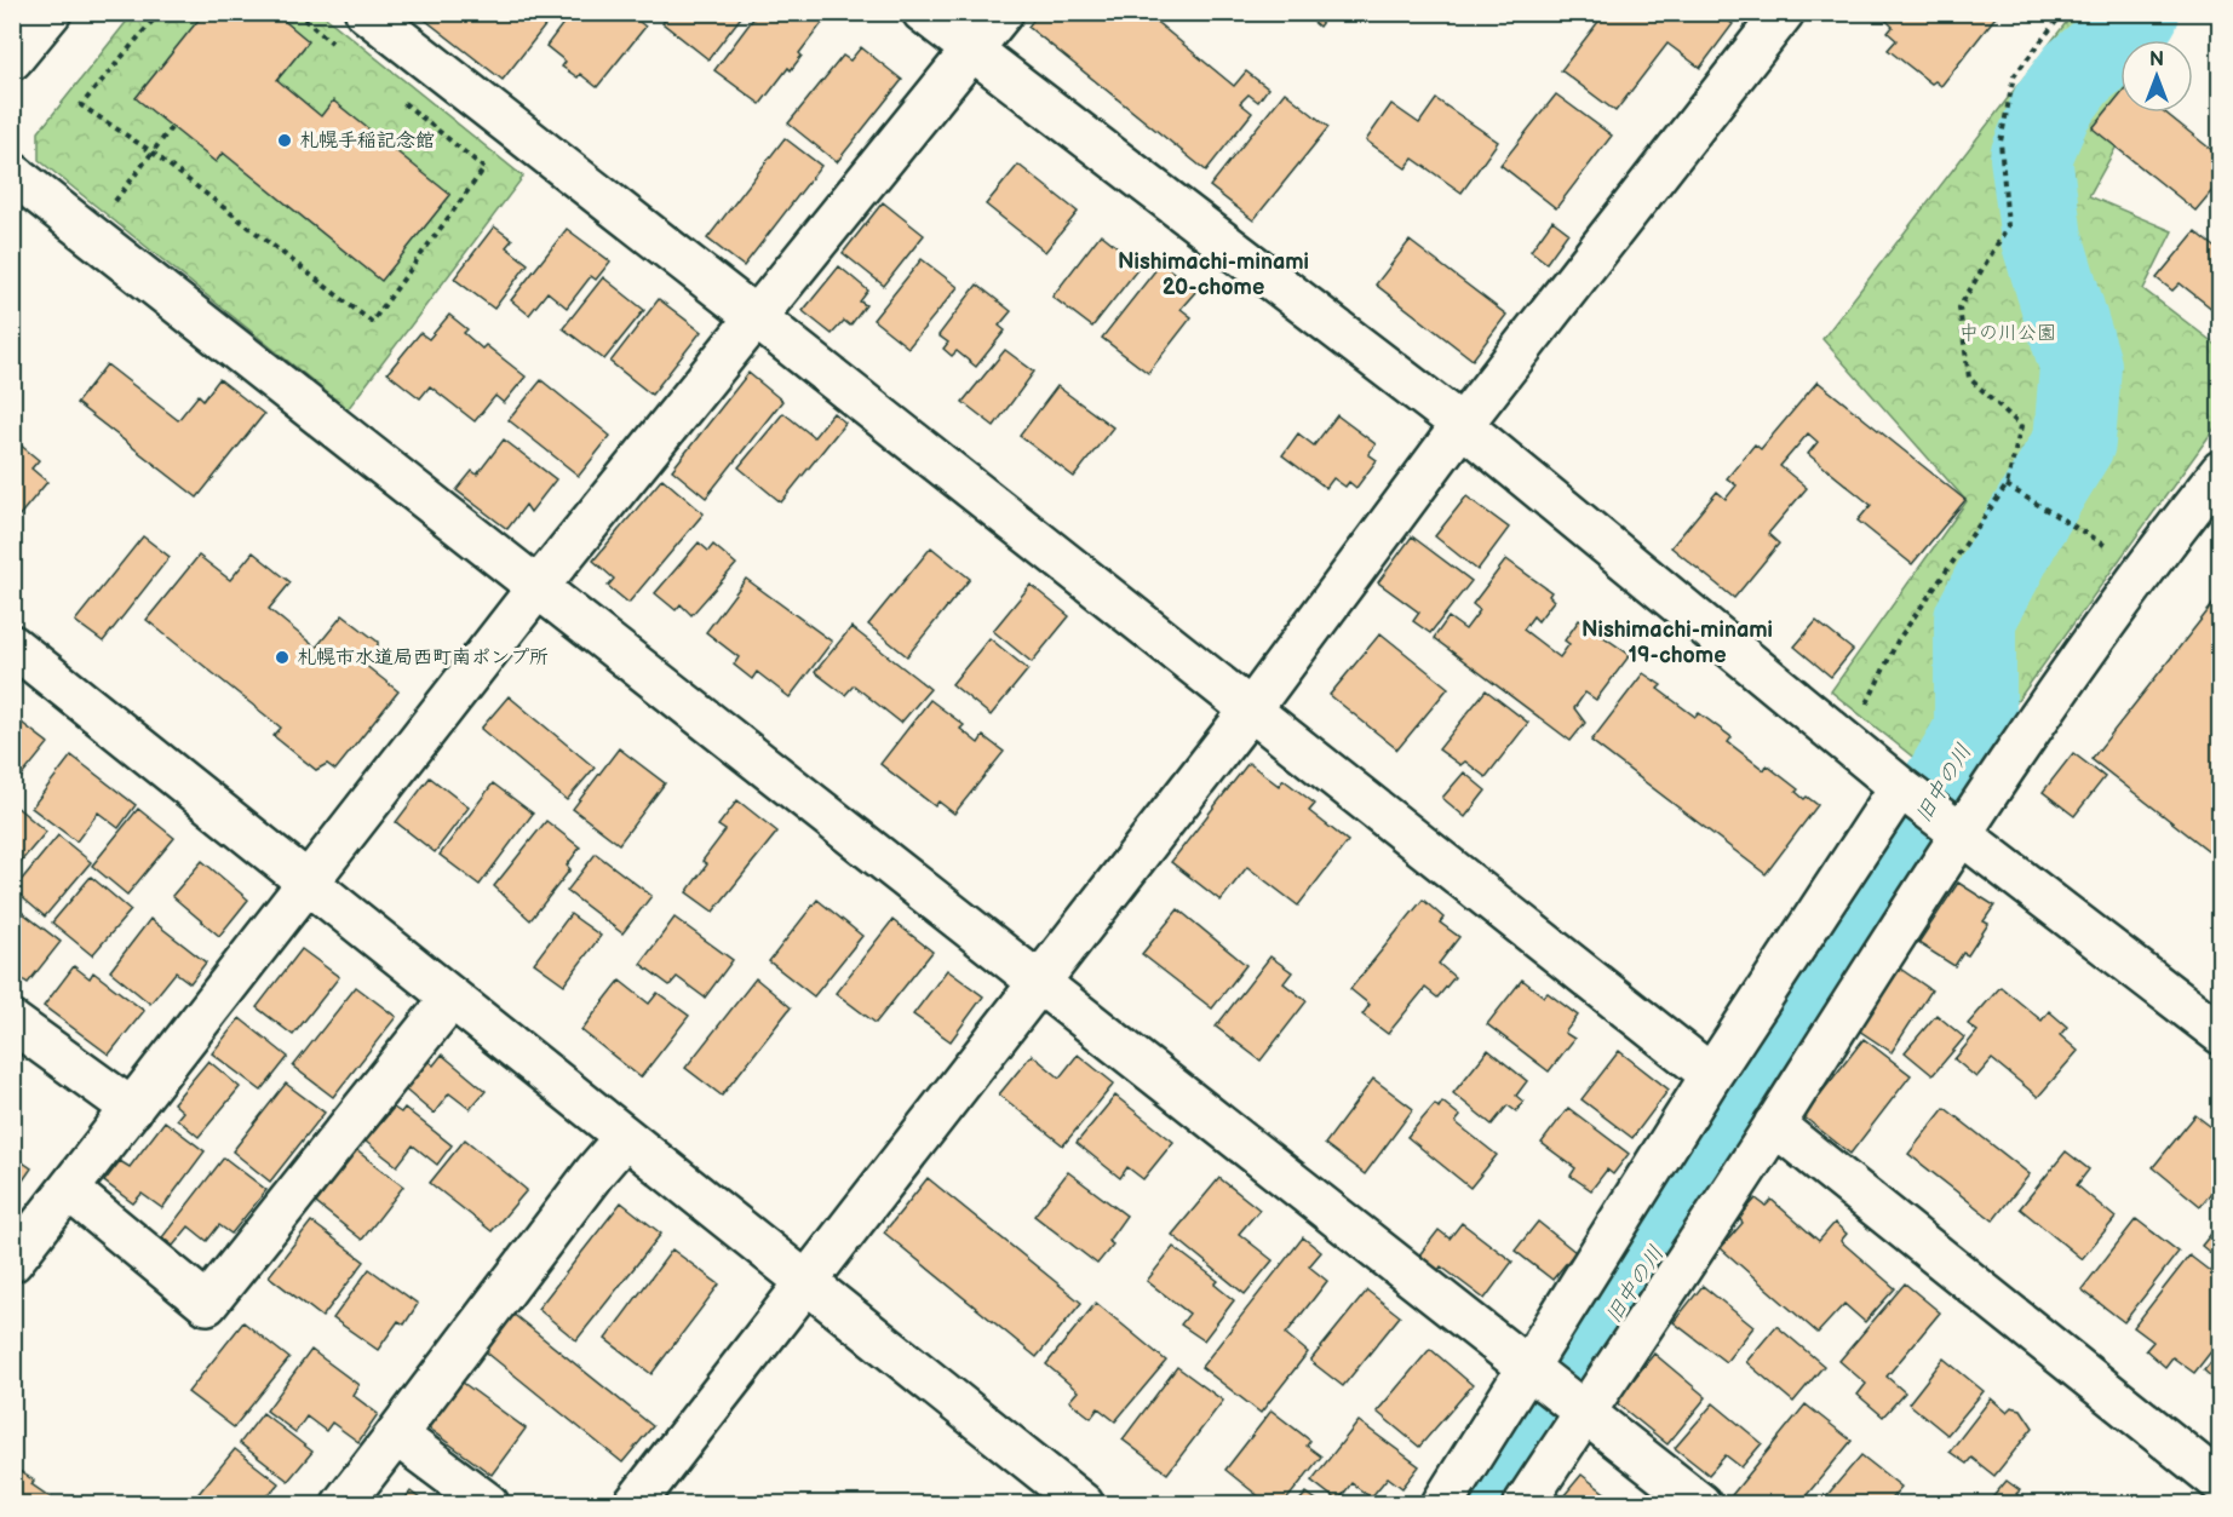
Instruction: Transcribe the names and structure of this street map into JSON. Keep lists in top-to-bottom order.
{
  "districts": ["Nishimachi-minami 20-chome", "Nishimachi-minami 19-chome"],
  "water": ["旧中の川"],
  "parks": ["中の川公園"],
  "places": ["札幌手稲記念館", "札幌市水道局西町南ポンプ所"],
  "north": "top"
}
